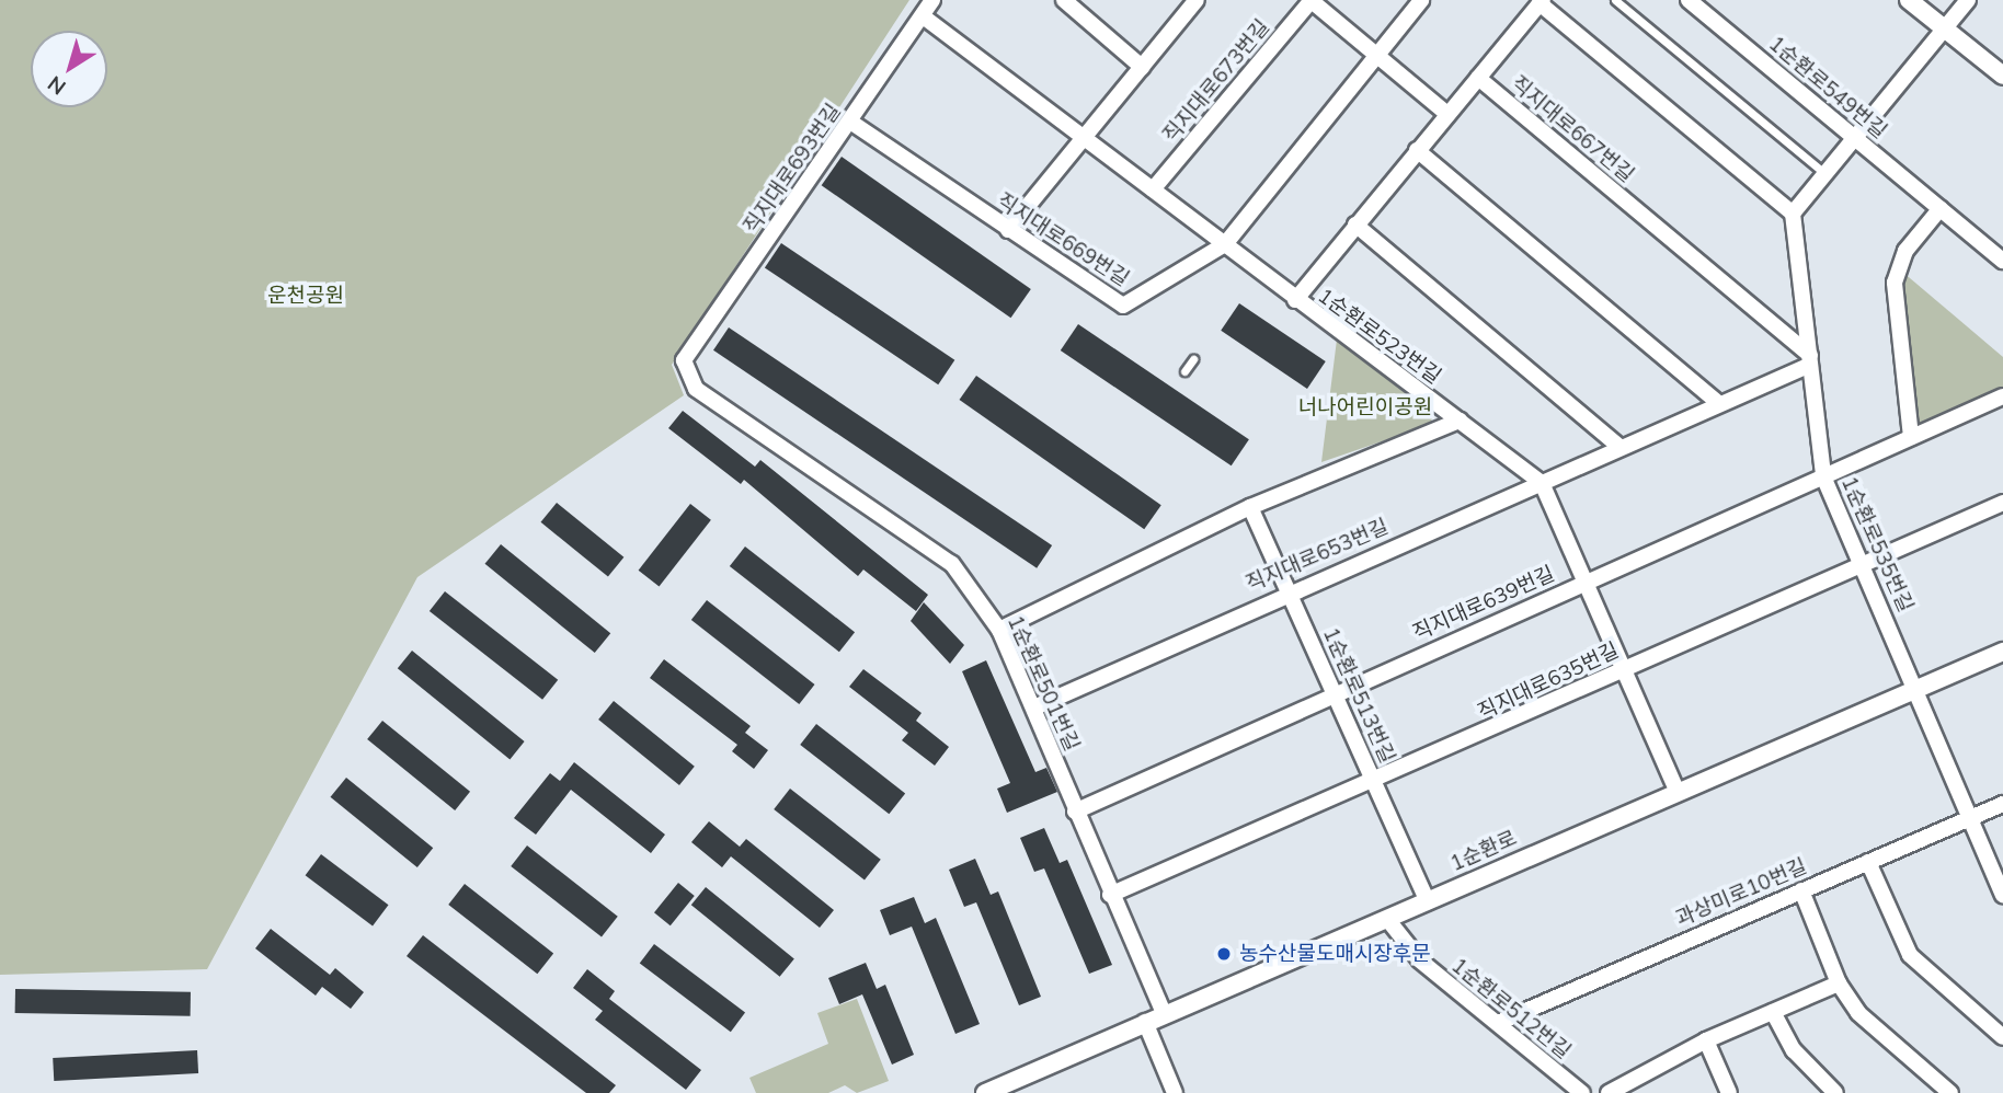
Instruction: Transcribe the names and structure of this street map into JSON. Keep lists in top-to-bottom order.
{
  "streets": {
    "street": [
      "직지대로673번길",
      "1순환로549번길",
      "직지대로667번길",
      "직지대로693번길",
      "직지대로669번길",
      "1순환로523번길",
      "1순환로535번길",
      "직지대로653번길",
      "직지대로639번길",
      "직지대로635번길",
      "1순환로501번길",
      "1순환로513번길",
      "1순환로",
      "과상미로10번길",
      "1순환로512번길"
    ]
  },
  "crossings": [
    ["직지대로673번길", "1순환로523번길"],
    ["직지대로667번길", "1순환로523번길"],
    ["직지대로667번길", "1순환로535번길"],
    ["직지대로667번길", "직지대로653번길"],
    ["직지대로693번길", "직지대로669번길"],
    ["직지대로693번길", "1순환로523번길"],
    ["직지대로693번길", "1순환로501번길"],
    ["직지대로669번길", "1순환로523번길"],
    ["1순환로523번길", "직지대로653번길"],
    ["1순환로523번길", "직지대로639번길"],
    ["1순환로523번길", "직지대로635번길"],
    ["1순환로523번길", "1순환로"],
    ["1순환로535번길", "직지대로653번길"],
    ["1순환로535번길", "직지대로639번길"],
    ["1순환로535번길", "직지대로635번길"],
    ["1순환로535번길", "1순환로"],
    ["1순환로535번길", "과상미로10번길"],
    ["직지대로653번길", "1순환로501번길"],
    ["직지대로653번길", "1순환로513번길"],
    ["직지대로639번길", "1순환로501번길"],
    ["직지대로639번길", "1순환로513번길"],
    ["직지대로635번길", "1순환로501번길"],
    ["직지대로635번길", "1순환로513번길"],
    ["1순환로501번길", "1순환로"],
    ["1순환로513번길", "1순환로"],
    ["1순환로", "1순환로512번길"],
    ["과상미로10번길", "1순환로512번길"]
  ],
  "parks": ["운천공원", "너나어린이공원"],
  "places": ["농수산물도매시장후문"],
  "north": "bottom left"
}
